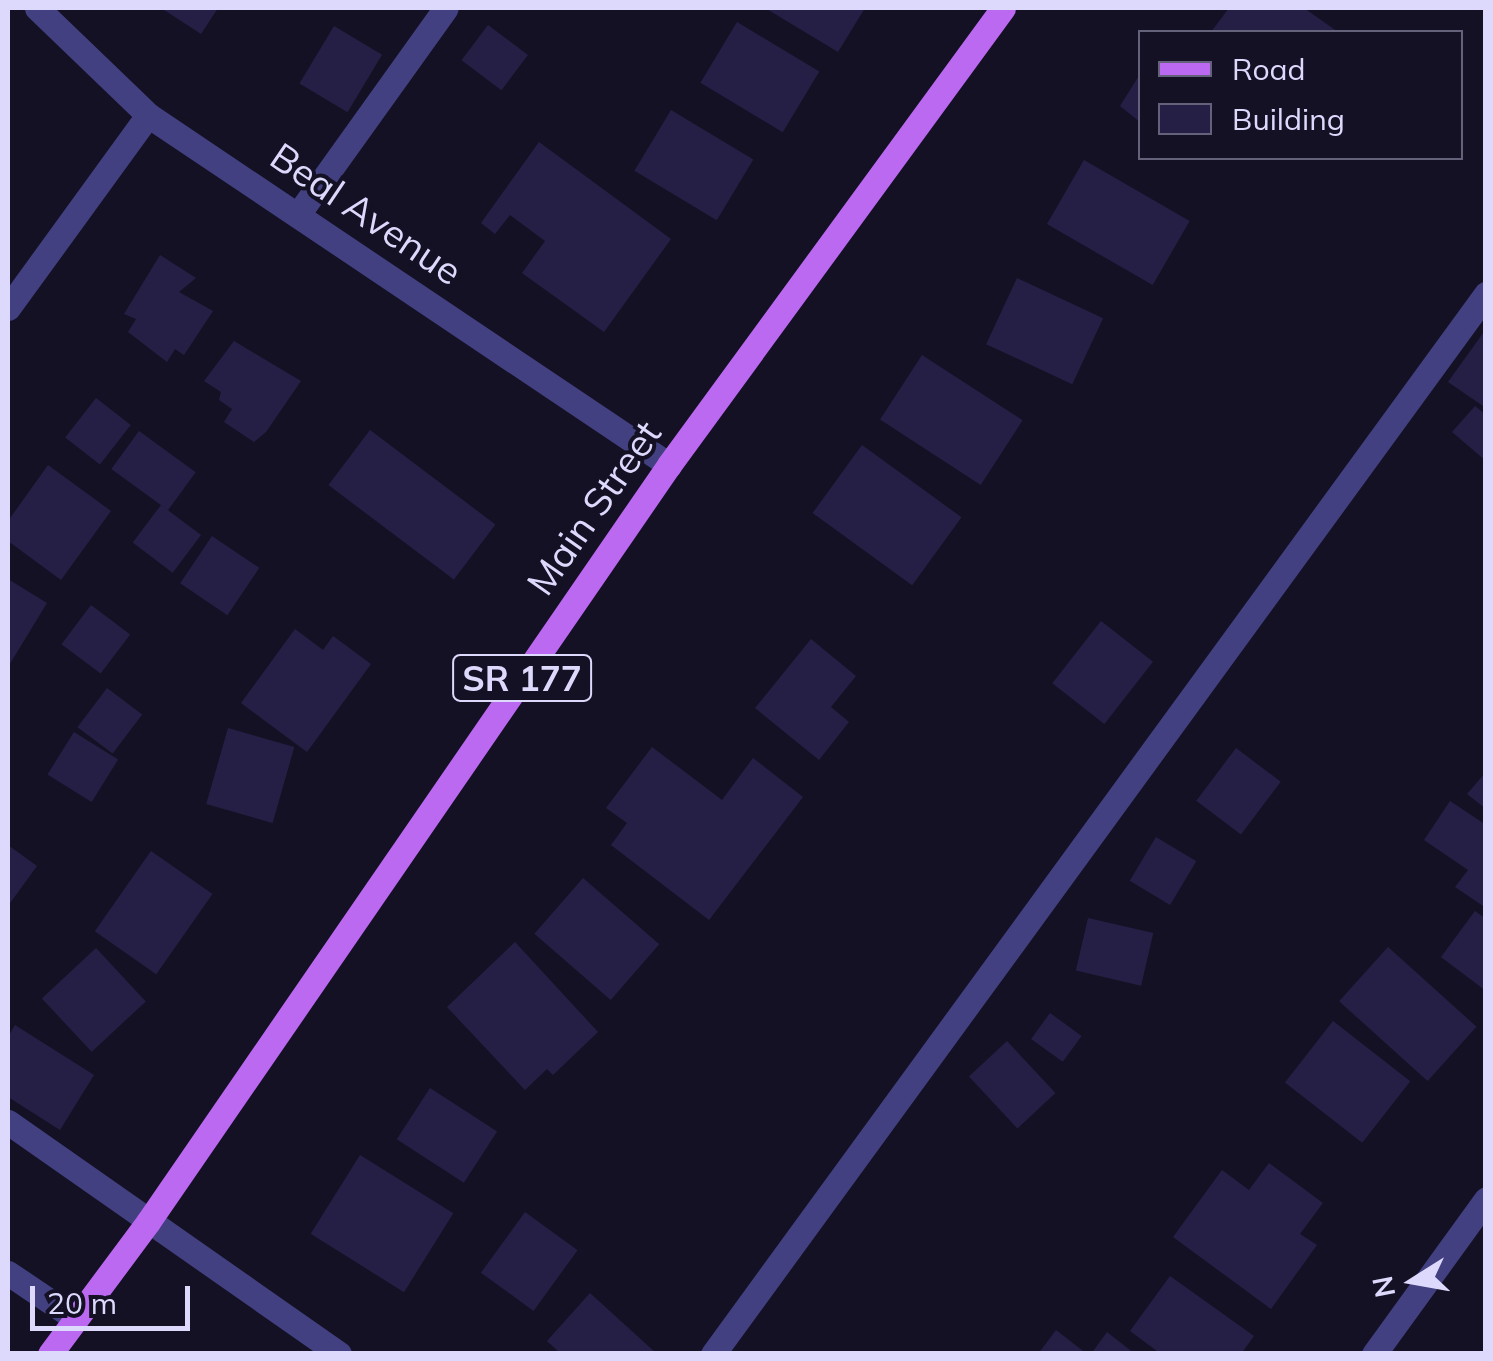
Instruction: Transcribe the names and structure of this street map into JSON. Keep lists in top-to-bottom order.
{
  "streets": {
    "main road": ["Main Street", "SR 177"],
    "street": ["Beal Avenue"]
  },
  "crossings": [
    ["Beal Avenue", "Main Street"]
  ],
  "legend": ["Road", "Building"],
  "scale_bar": "20 m",
  "north": "left"
}
